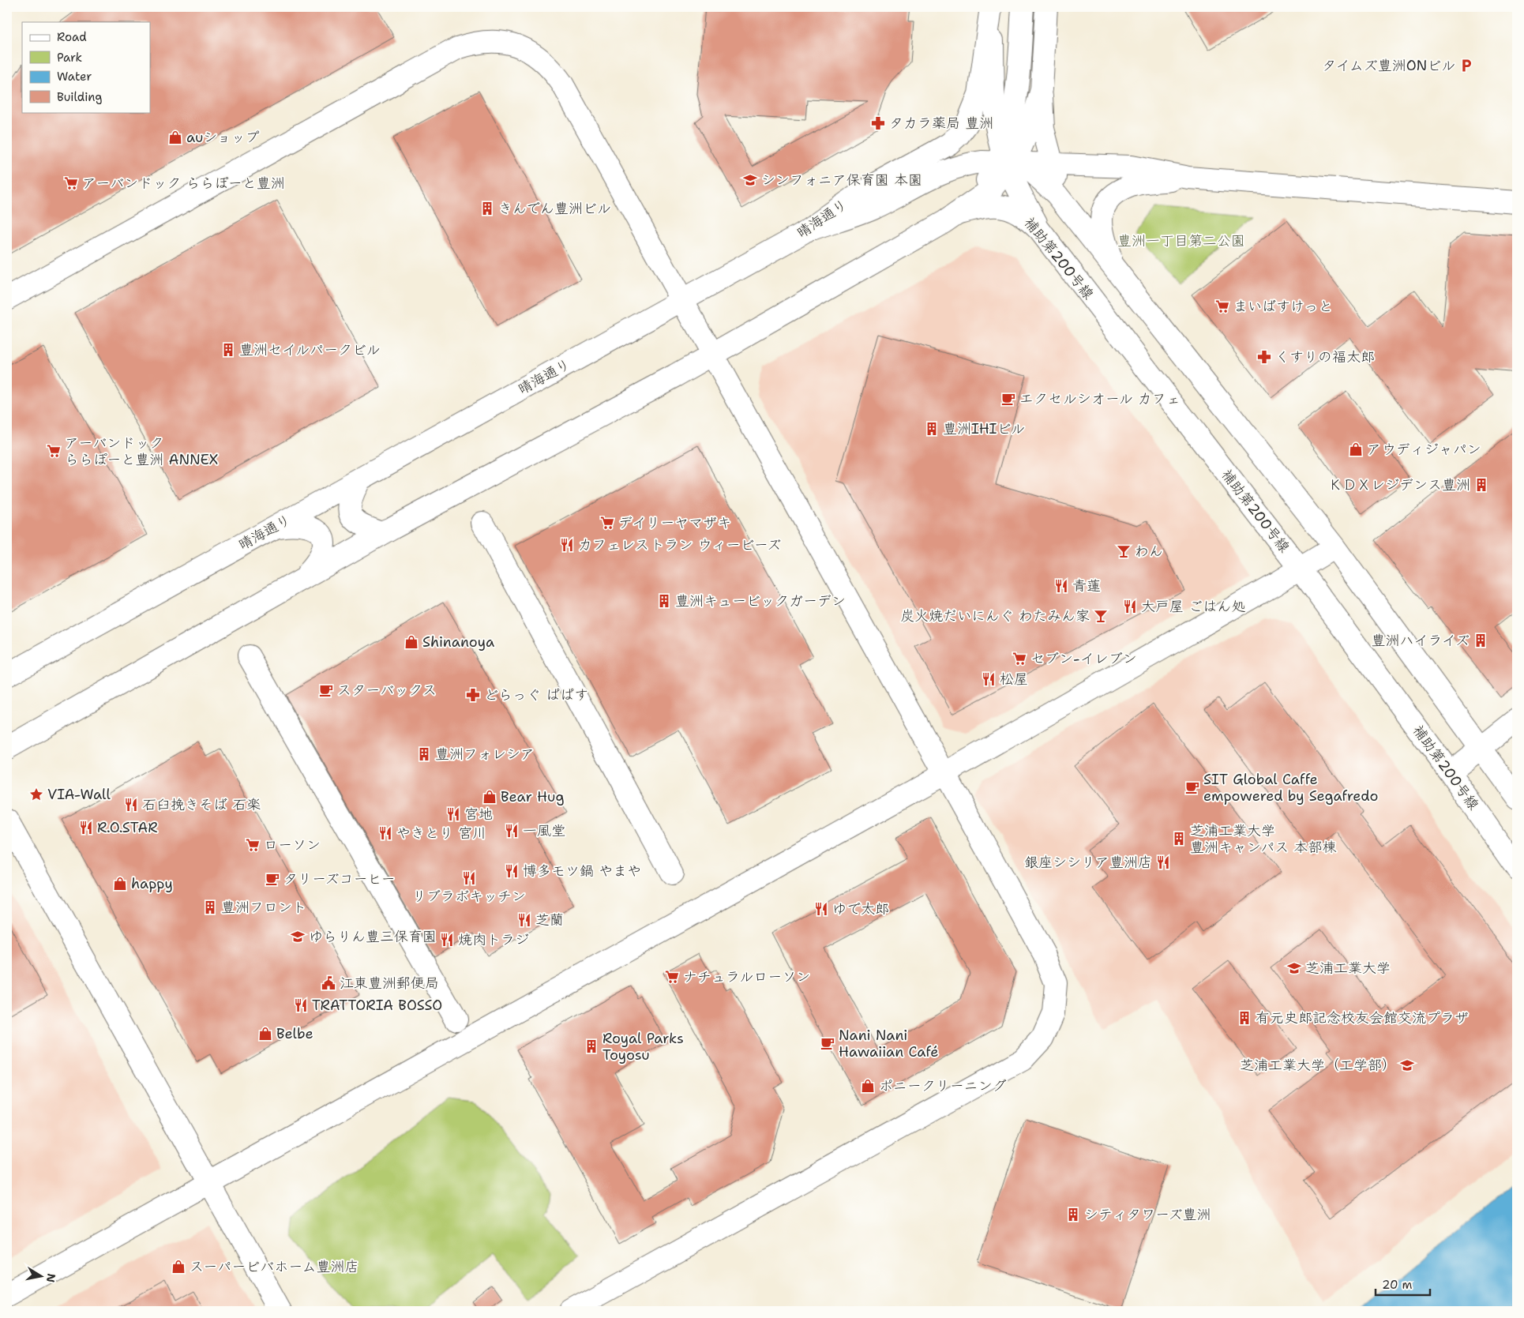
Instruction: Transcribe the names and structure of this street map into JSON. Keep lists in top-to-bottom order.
{
  "streets": {
    "street": ["晴海通り", "補助第200号線"]
  },
  "parks": ["豊洲一丁目第二公園"],
  "places": {
    "parking": ["タイムズ豊洲ONビル"],
    "pharmacy": ["タカラ薬局 豊洲", "くすりの福太郎", "どらっぐ ぱぱす"],
    "shop": [
      "auショップ",
      "アウディジャパン",
      "Shinanoya",
      "Bear Hug",
      "happy",
      "Belbe",
      "ポニークリーニング",
      "スーパービバホーム豊洲店"
    ],
    "school or university": [
      "シンフォニア保育園 本園",
      "ゆらりん豊三保育園",
      "芝浦工業大学",
      "芝浦工業大学（工学部）"
    ],
    "supermarket": [
      "アーバンドック ららぽーと豊洲",
      "まいばすけっと",
      "アーバンドック ららぽーと豊洲 ANNEX",
      "デイリーヤマザキ",
      "セブン-イレブン",
      "ローソン",
      "ナチュラルローソン"
    ],
    "building": [
      "きんでん豊洲ビル",
      "豊洲セイルパークビル",
      "豊洲IHIビル",
      "ＫＤＸレジデンス豊洲",
      "豊洲キュービックガーデン",
      "豊洲ハイライズ",
      "豊洲フォレシア",
      "芝浦工業大学 豊洲キャンパス 本部棟",
      "豊洲フロント",
      "有元史郎記念校友会館交流プラザ",
      "Royal Parks Toyosu",
      "シティタワーズ豊洲"
    ],
    "cafe": [
      "エクセルシオール カフェ",
      "スターバックス",
      "SIT Global Caffe empowered by Segafredo",
      "タリーズコーヒー",
      "Nani Nani Hawaiian Café"
    ],
    "restaurant": [
      "カフェレストラン ウィービーズ",
      "青蓮",
      "大戸屋 ごはん処",
      "松屋",
      "石臼挽きそば 石楽",
      "宮地",
      "R.O.STAR",
      "一風堂",
      "やきとり 宮川",
      "銀座シシリア豊洲店",
      "博多モツ鍋 やまや",
      "リブラボキッチン",
      "ゆで太郎",
      "芝蘭",
      "焼肉トラジ",
      "TRATTORIA BOSSO"
    ],
    "bar": ["わん", "炭火焼だいにんぐ わたみん家"],
    "place": ["VIA-Wall"],
    "public building": ["江東豊洲郵便局"]
  },
  "legend": [
    "Road",
    "Park",
    "Water",
    "Building"
  ],
  "scale_bar": "20 m",
  "north": "right"
}
